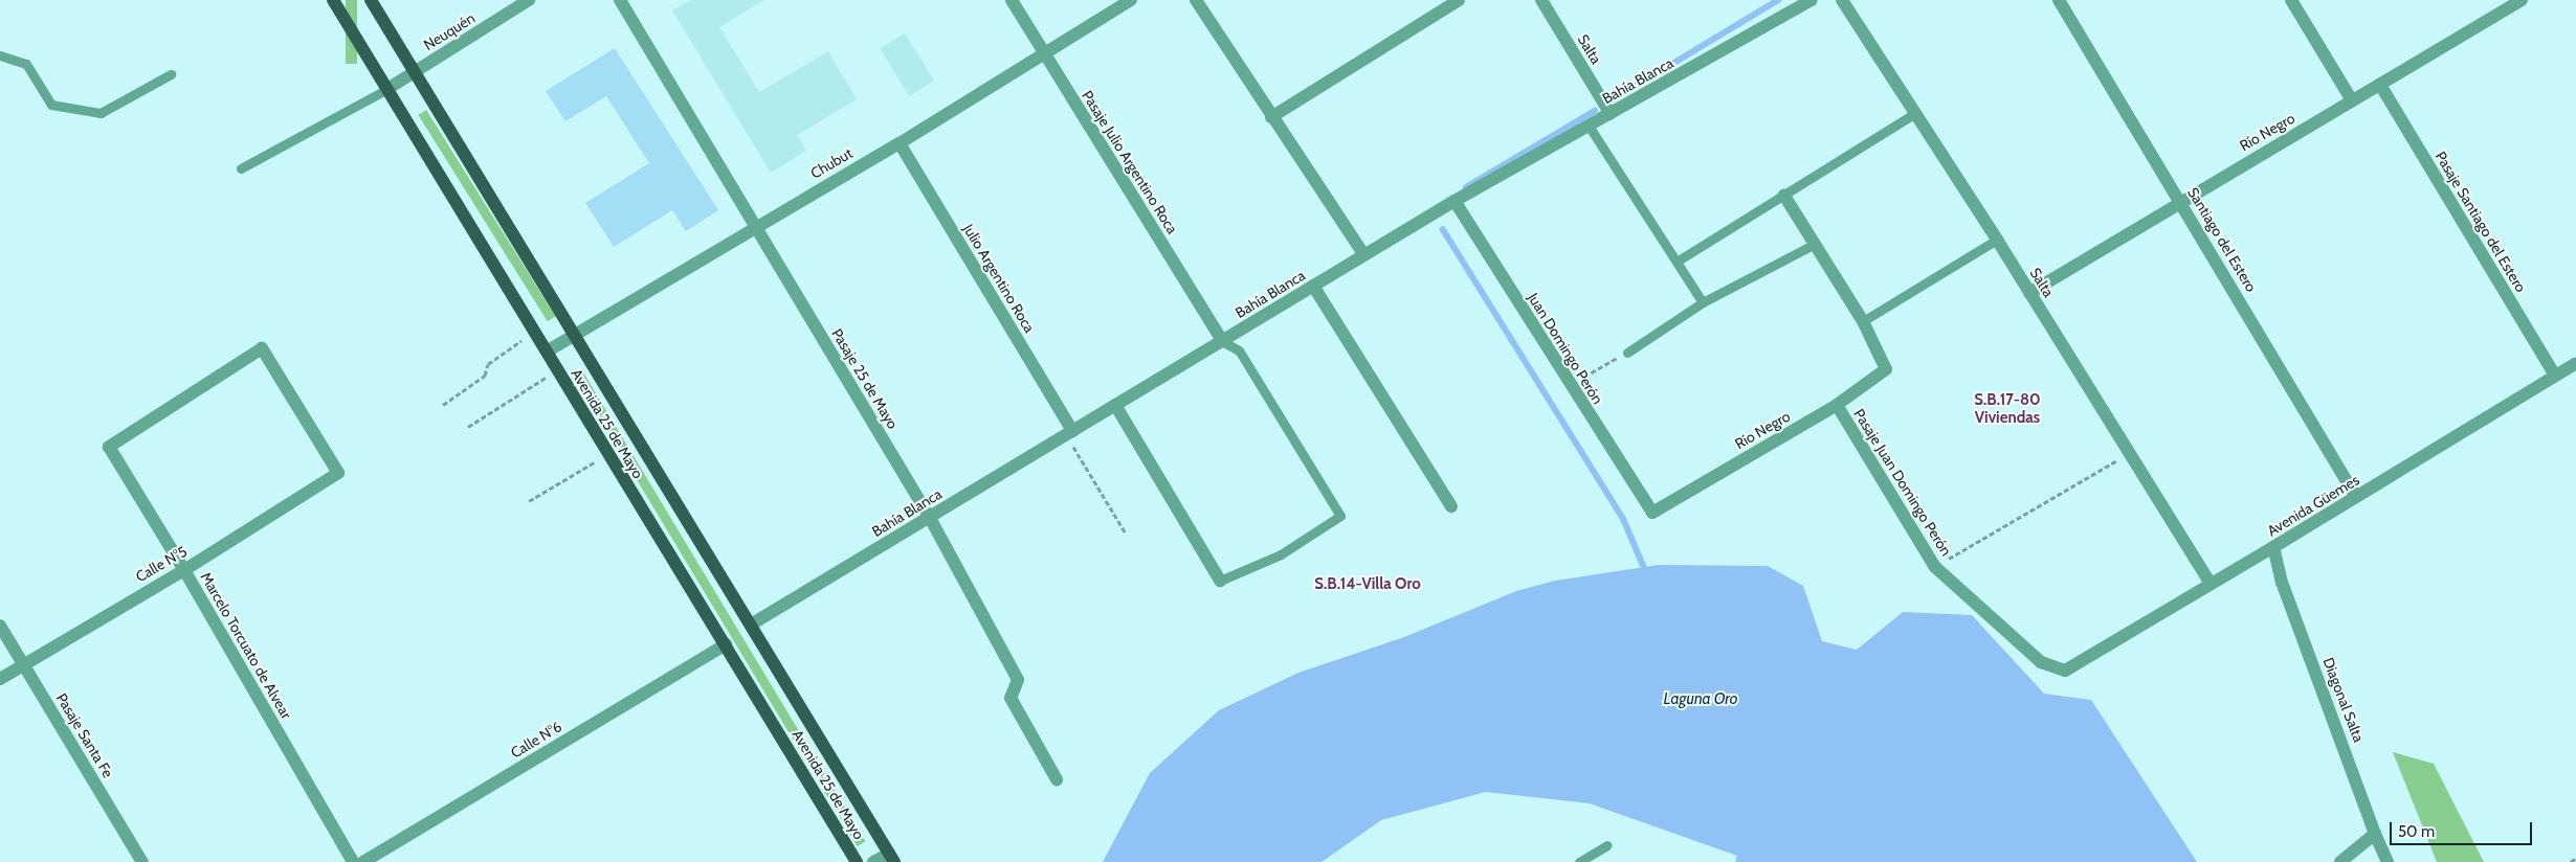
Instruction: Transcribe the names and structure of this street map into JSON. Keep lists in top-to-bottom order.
{
  "streets": {
    "main road": ["Avenida 25 de Mayo"],
    "street": [
      "Neuquén",
      "Salta",
      "Bahía Blanca",
      "Río Negro",
      "Pasaje Julio Argentino Roca",
      "Chubut",
      "Pasaje Santiago del Estero",
      "Santiago del Estero",
      "Julio Argentino Roca",
      "Juan Domingo Perón",
      "Pasaje 25 de Mayo",
      "Pasaje Juan Domingo Perón",
      "Avenida Güemes",
      "Calle N°5",
      "Marcelo Torcuato de Alvear",
      "Diagonal Salta",
      "Pasaje Santa Fe",
      "Calle N°6"
    ]
  },
  "crossings": [
    ["Neuquén", "Avenida 25 de Mayo"],
    ["Salta", "Bahía Blanca"],
    ["Salta", "Río Negro"],
    ["Salta", "Avenida Güemes"],
    ["Bahía Blanca", "Pasaje Julio Argentino Roca"],
    ["Bahía Blanca", "Julio Argentino Roca"],
    ["Bahía Blanca", "Juan Domingo Perón"],
    ["Bahía Blanca", "Pasaje 25 de Mayo"],
    ["Bahía Blanca", "Avenida 25 de Mayo"],
    ["Río Negro", "Pasaje Santiago del Estero"],
    ["Río Negro", "Santiago del Estero"],
    ["Río Negro", "Juan Domingo Perón"],
    ["Río Negro", "Pasaje Juan Domingo Perón"],
    ["Pasaje Julio Argentino Roca", "Chubut"],
    ["Chubut", "Julio Argentino Roca"],
    ["Chubut", "Pasaje 25 de Mayo"],
    ["Chubut", "Avenida 25 de Mayo"],
    ["Pasaje Santiago del Estero", "Avenida Güemes"],
    ["Santiago del Estero", "Avenida Güemes"],
    ["Avenida 25 de Mayo", "Calle N°6"],
    ["Pasaje Juan Domingo Perón", "Avenida Güemes"],
    ["Avenida Güemes", "Diagonal Salta"],
    ["Calle N°5", "Marcelo Torcuato de Alvear"],
    ["Calle N°5", "Pasaje Santa Fe"]
  ],
  "districts": ["S.B.17-80 Viviendas", "S.B.14-Villa Oro"],
  "water": ["Laguna Oro"],
  "scale_bar": "50 m"
}
